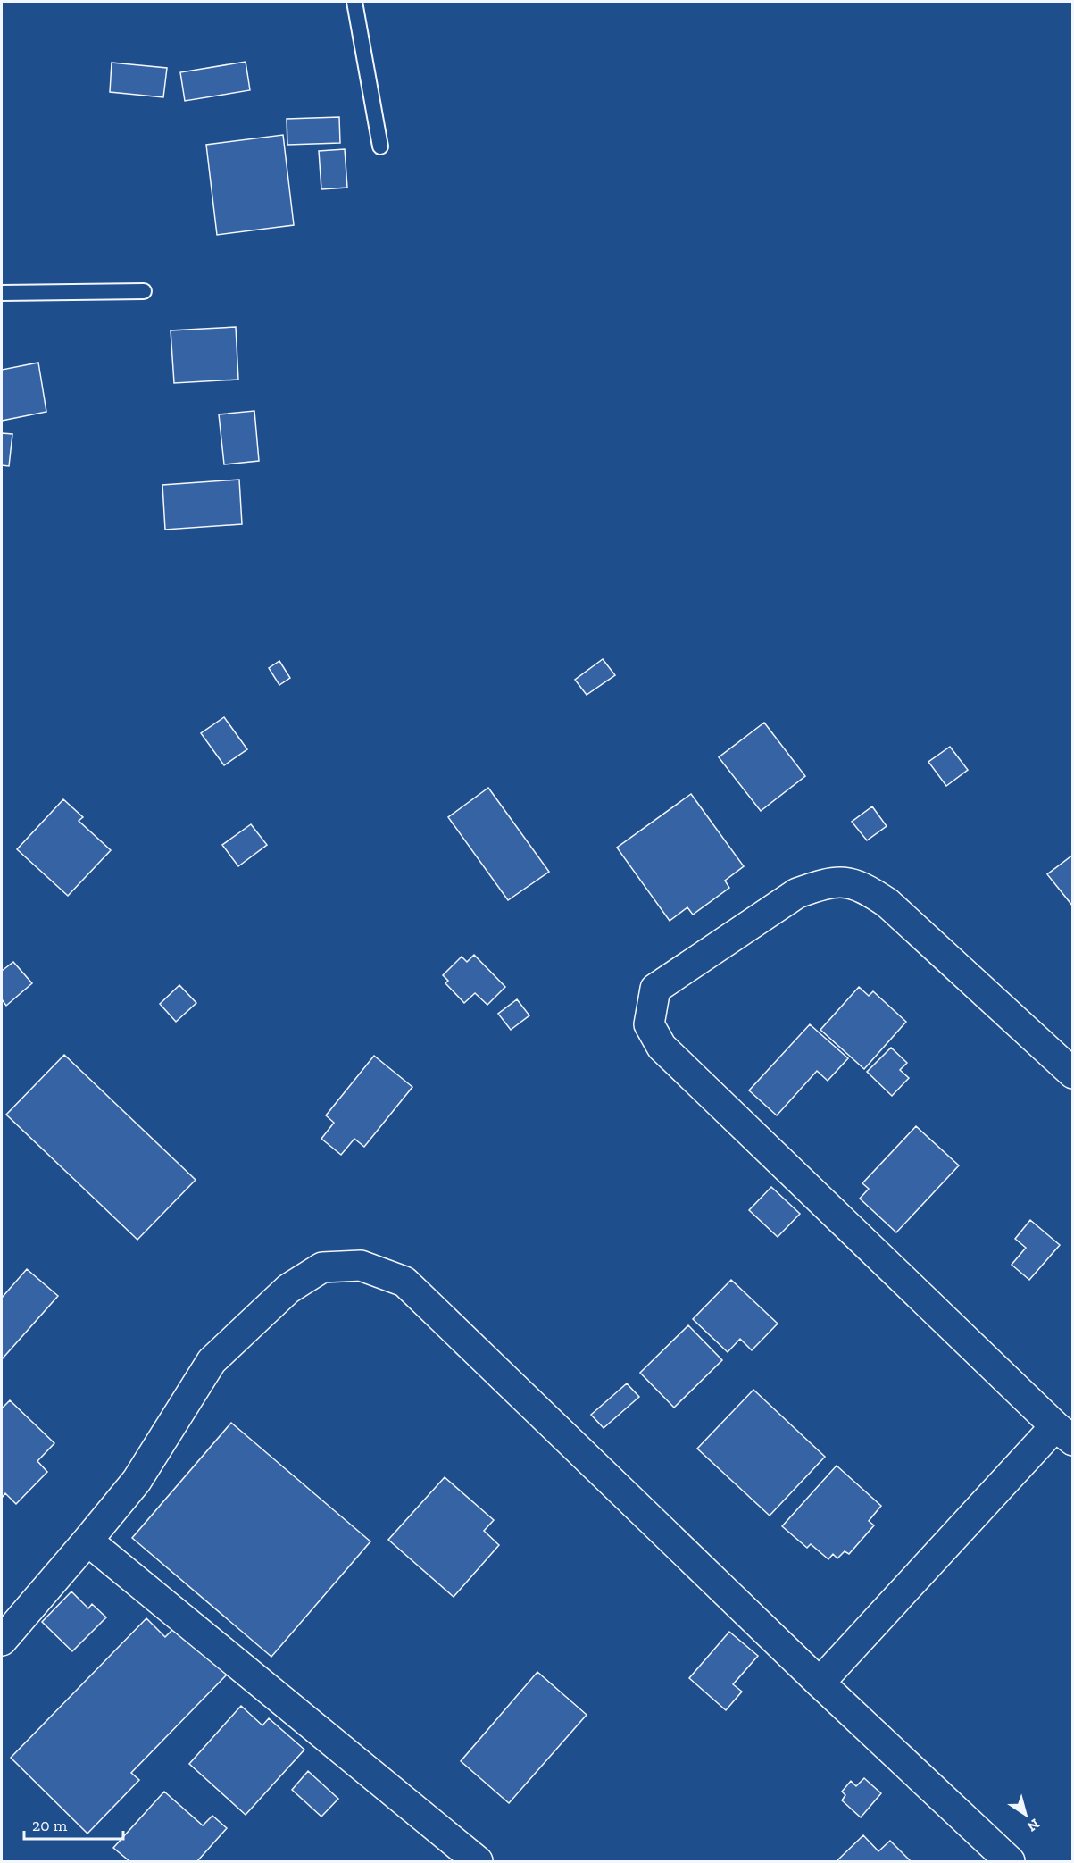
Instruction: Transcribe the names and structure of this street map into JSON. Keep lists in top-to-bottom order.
{
  "scale_bar": "20 m",
  "north": "bottom right"
}
